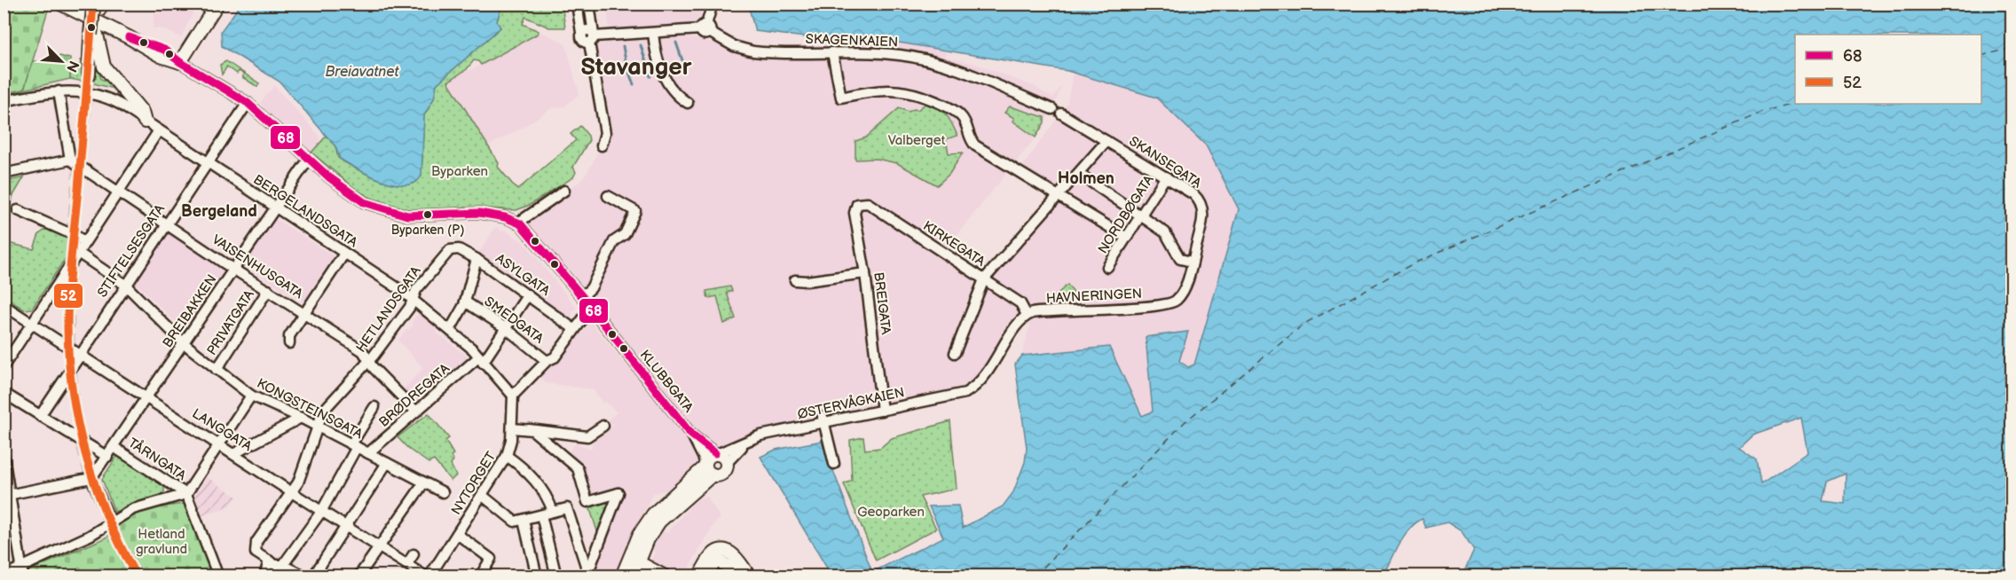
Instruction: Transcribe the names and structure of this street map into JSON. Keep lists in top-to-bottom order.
{
  "streets": {
    "street": [
      "SKAGENKAIEN",
      "SKANSEGATA",
      "BERGELANDSGATA",
      "NORDBØGATA",
      "KIRKEGATA",
      "STIFTELSESGATA",
      "VAISENHUSGATA",
      "ASYLGATA",
      "HAVNERINGEN",
      "BREIGATA",
      "HETLANDSGATA",
      "BREIBAKKEN",
      "SMEDGATA",
      "PRIVATGATA",
      "KLUBBGATA",
      "BRØDREGATA",
      "ØSTERVÅGKAIEN",
      "KONGSTEINSGATA",
      "LANGGATA",
      "TÅRNGATA",
      "NYTORGET"
    ]
  },
  "crossings": [
    ["SKAGENKAIEN", "SKANSEGATA"],
    ["SKANSEGATA", "NORDBØGATA"],
    ["SKANSEGATA", "HAVNERINGEN"],
    ["BERGELANDSGATA", "STIFTELSESGATA"],
    ["BERGELANDSGATA", "HETLANDSGATA"],
    ["BERGELANDSGATA", "BREIBAKKEN"],
    ["BERGELANDSGATA", "BRØDREGATA"],
    ["BERGELANDSGATA", "NYTORGET"],
    ["KIRKEGATA", "HAVNERINGEN"],
    ["KIRKEGATA", "BREIGATA"],
    ["KIRKEGATA", "ØSTERVÅGKAIEN"],
    ["STIFTELSESGATA", "VAISENHUSGATA"],
    ["STIFTELSESGATA", "KONGSTEINSGATA"],
    ["STIFTELSESGATA", "LANGGATA"],
    ["STIFTELSESGATA", "TÅRNGATA"],
    ["VAISENHUSGATA", "HETLANDSGATA"],
    ["VAISENHUSGATA", "BREIBAKKEN"],
    ["VAISENHUSGATA", "PRIVATGATA"],
    ["VAISENHUSGATA", "BRØDREGATA"],
    ["ASYLGATA", "HETLANDSGATA"],
    ["ASYLGATA", "BRØDREGATA"],
    ["HAVNERINGEN", "ØSTERVÅGKAIEN"],
    ["BREIGATA", "ØSTERVÅGKAIEN"],
    ["HETLANDSGATA", "KONGSTEINSGATA"],
    ["HETLANDSGATA", "LANGGATA"],
    ["BREIBAKKEN", "KONGSTEINSGATA"],
    ["BREIBAKKEN", "LANGGATA"],
    ["BREIBAKKEN", "TÅRNGATA"],
    ["SMEDGATA", "BRØDREGATA"],
    ["PRIVATGATA", "KONGSTEINSGATA"],
    ["KLUBBGATA", "ØSTERVÅGKAIEN"],
    ["BRØDREGATA", "KONGSTEINSGATA"],
    ["LANGGATA", "NYTORGET"]
  ],
  "districts": ["Stavanger", "Holmen", "Bergeland"],
  "water": ["Breiavatnet"],
  "parks": [
    "Valberget",
    "Byparken",
    "Geoparken",
    "Hetland gravlund"
  ],
  "places": ["Byparken (P)"],
  "lines": ["transit line 52", "transit line 68"],
  "legend": ["68", "52"],
  "north": "bottom right"
}
